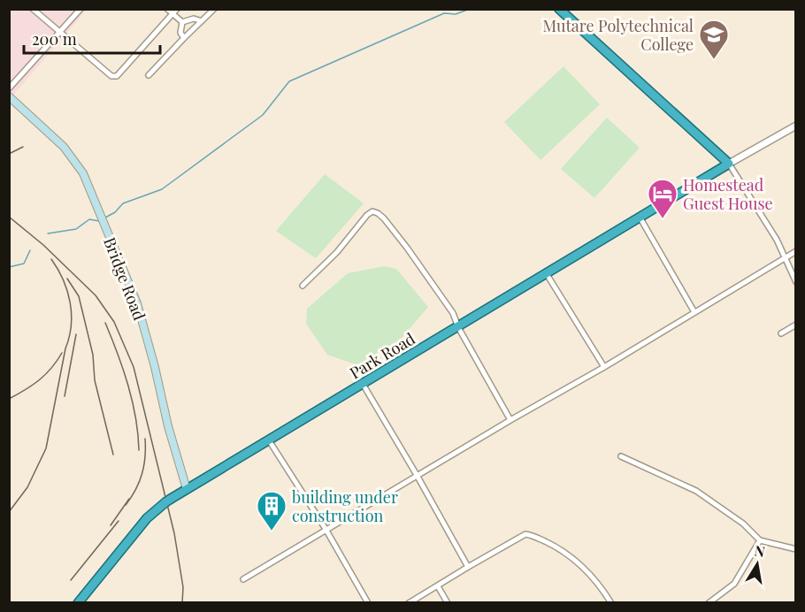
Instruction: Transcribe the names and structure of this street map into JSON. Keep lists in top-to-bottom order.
{
  "streets": {
    "highway": ["Park Road"],
    "main road": ["Bridge Road"]
  },
  "crossings": [
    ["Bridge Road", "Park Road"]
  ],
  "places": {
    "school or university": ["Mutare Polytechnical College"],
    "hotel": ["Homestead Guest House"],
    "building": ["building under construction"]
  },
  "scale_bar": "200 m",
  "north": "top"
}
